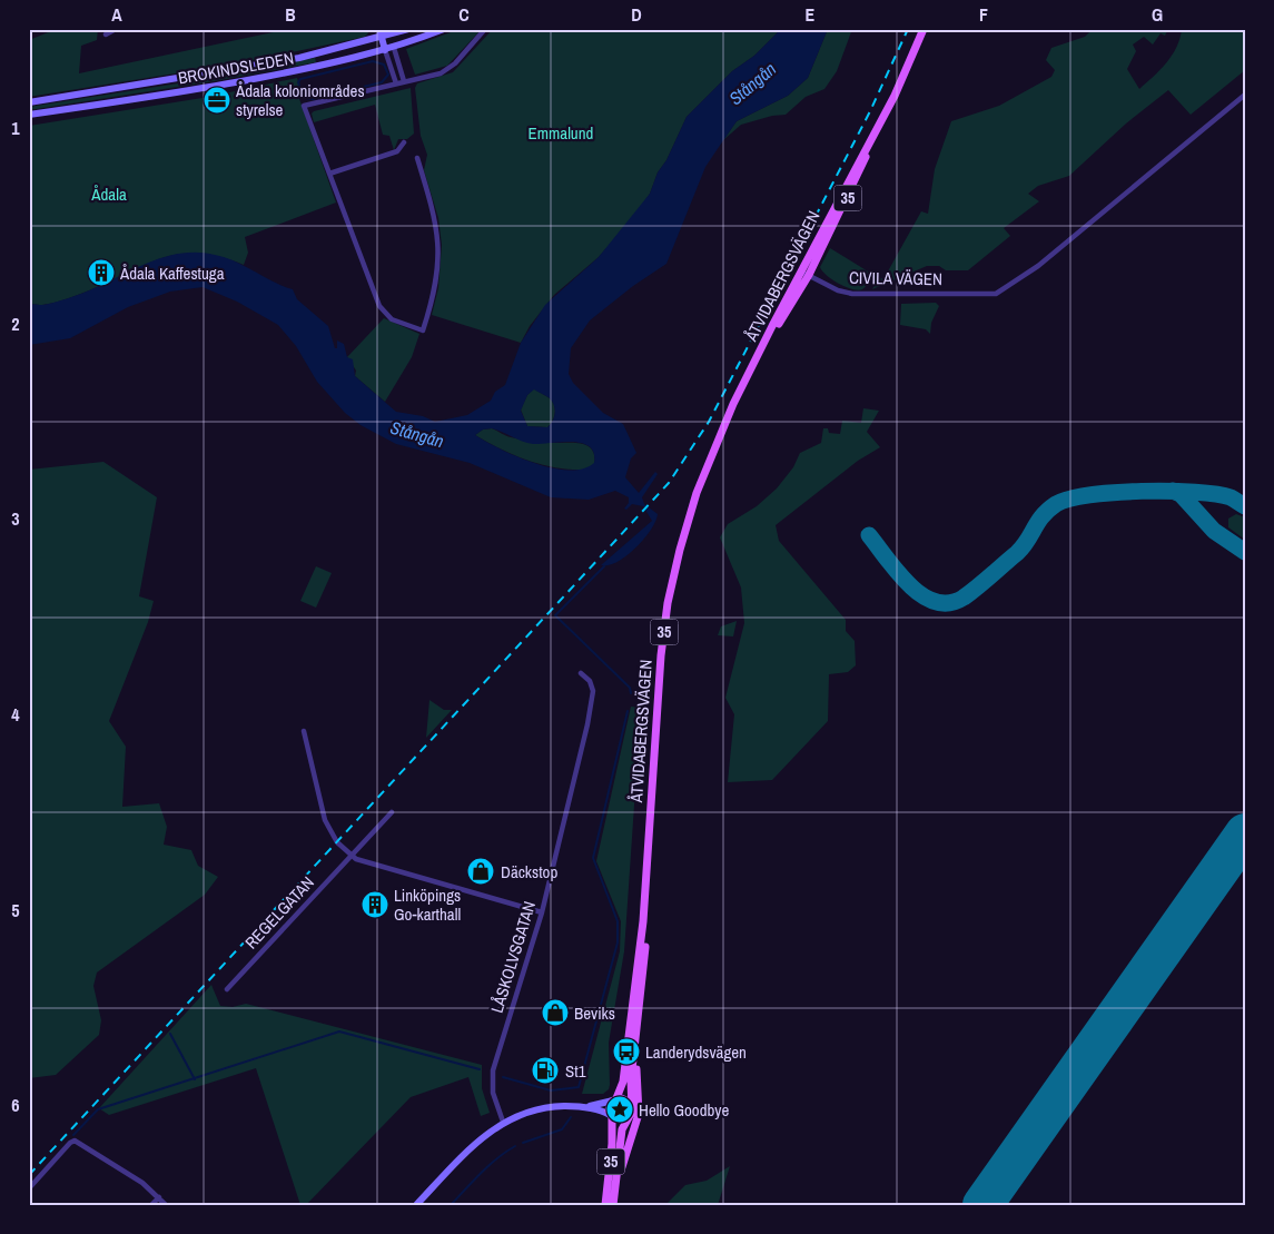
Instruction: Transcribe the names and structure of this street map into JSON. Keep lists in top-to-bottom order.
{
  "streets": {
    "main road": ["BROKINDSLEDEN", "35", "ÅTVIDABERGSVÄGEN"],
    "street": ["CIVILA VÄGEN", "REGELGATAN", "LÅSKOLVSGATAN"]
  },
  "crossings": [
    ["35", "ÅTVIDABERGSVÄGEN"],
    ["ÅTVIDABERGSVÄGEN", "CIVILA VÄGEN"]
  ],
  "water": ["Stångån"],
  "parks": ["Emmalund", "Ådala"],
  "places": {
    "office": ["Ådala koloniområdes styrelse"],
    "building": ["Ådala Kaffestuga", "Linköpings Go-karthall"],
    "shop": ["Däckstop", "Beviks"],
    "bus stop": ["Landerydsvägen"],
    "fuel station": ["St1"],
    "place": ["Hello Goodbye"]
  },
  "grid": {
    "columns": [
      "A",
      "B",
      "C",
      "D",
      "E",
      "F",
      "G"
    ],
    "rows": [
      "1",
      "2",
      "3",
      "4",
      "5",
      "6"
    ]
  }
}
